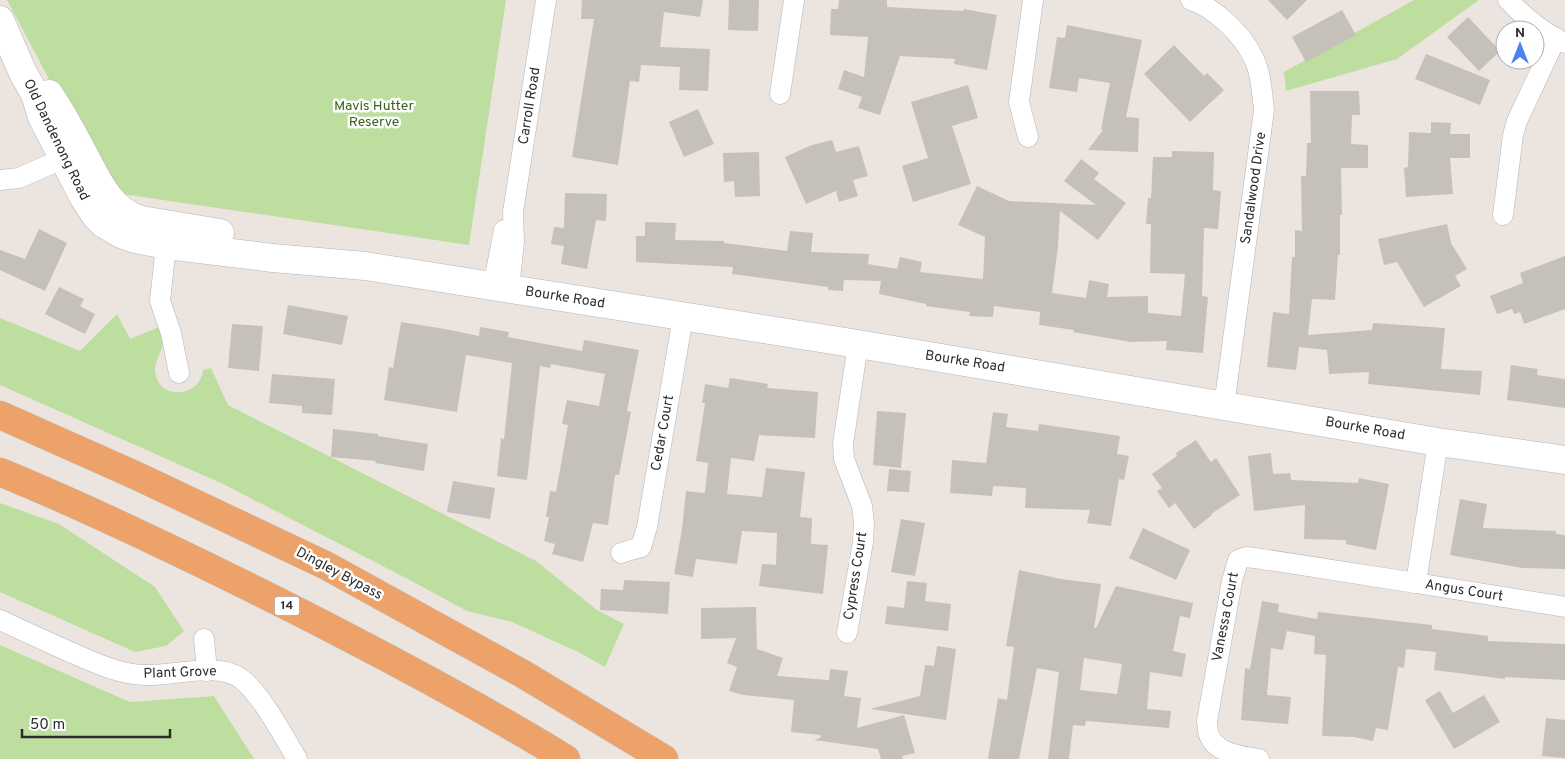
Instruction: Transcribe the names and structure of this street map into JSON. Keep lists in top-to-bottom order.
{
  "streets": {
    "highway": ["Dingley Bypass", "14"],
    "main road": ["Old Dandenong Road", "Bourke Road"],
    "street": [
      "Carroll Road",
      "Sandalwood Drive",
      "Cedar Court",
      "Cypress Court",
      "Angus Court",
      "Vanessa Court",
      "Plant Grove"
    ]
  },
  "crossings": [
    ["Carroll Road", "Bourke Road"],
    ["Old Dandenong Road", "Bourke Road"],
    ["Sandalwood Drive", "Bourke Road"],
    ["Bourke Road", "Cedar Court"],
    ["Bourke Road", "Cypress Court"],
    ["Bourke Road", "Angus Court"],
    ["Angus Court", "Vanessa Court"]
  ],
  "parks": ["Mavis Hutter Reserve"],
  "scale_bar": "50 m",
  "north": "top"
}
